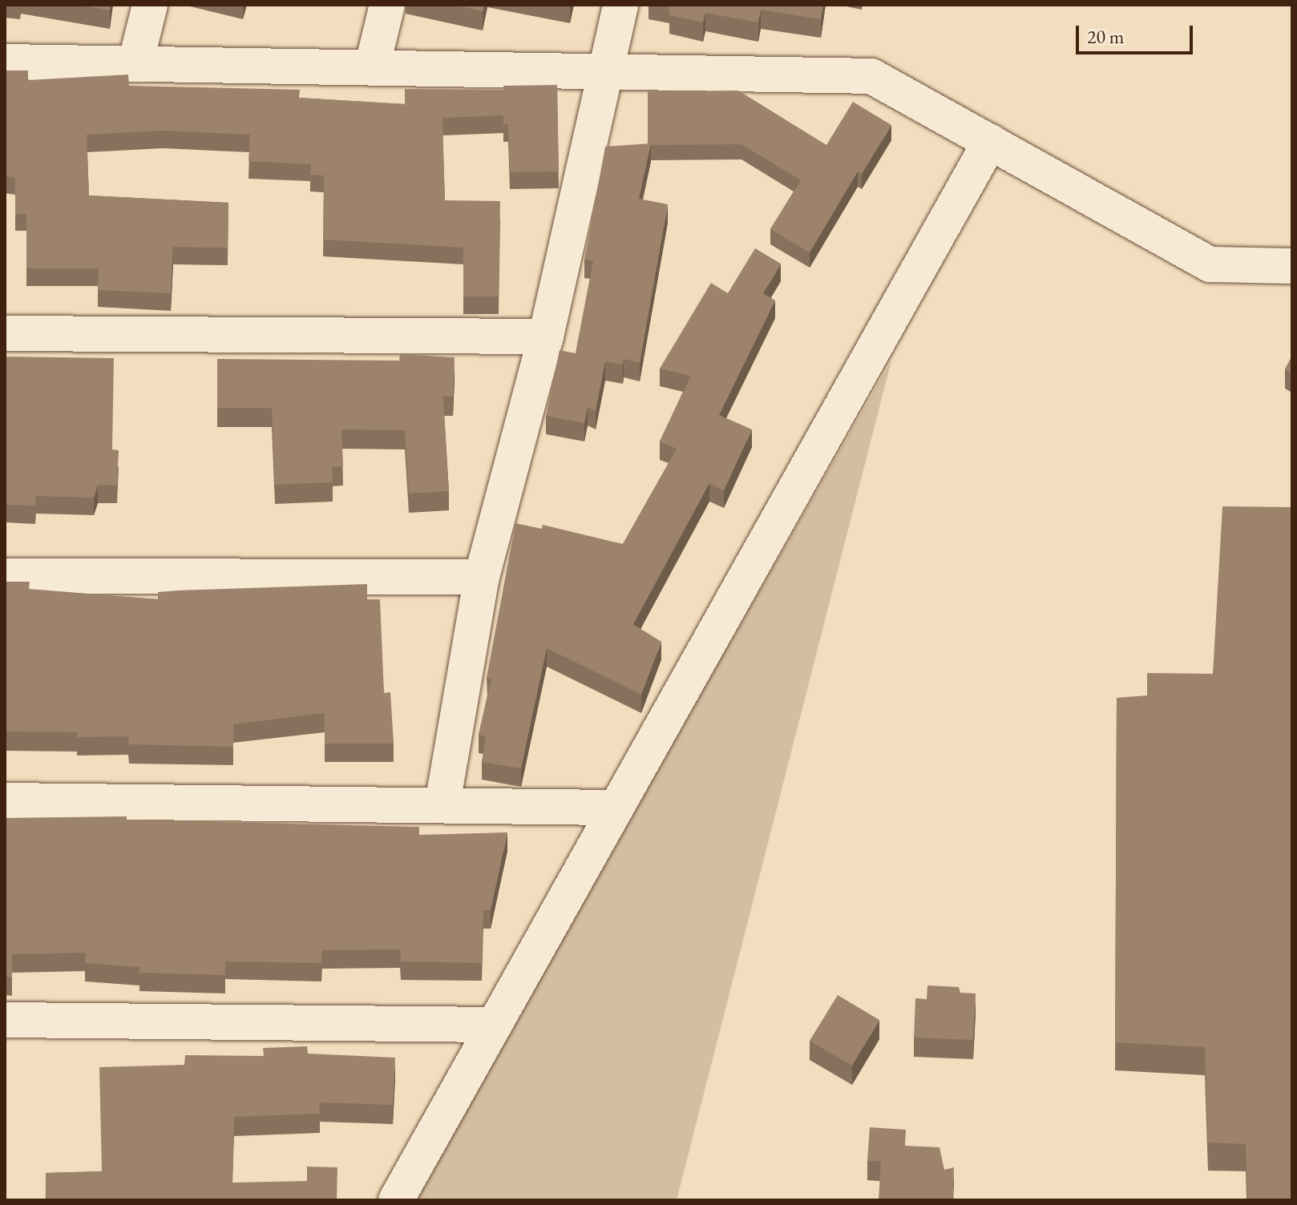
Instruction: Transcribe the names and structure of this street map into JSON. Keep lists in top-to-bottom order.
{
  "scale_bar": "20 m"
}
